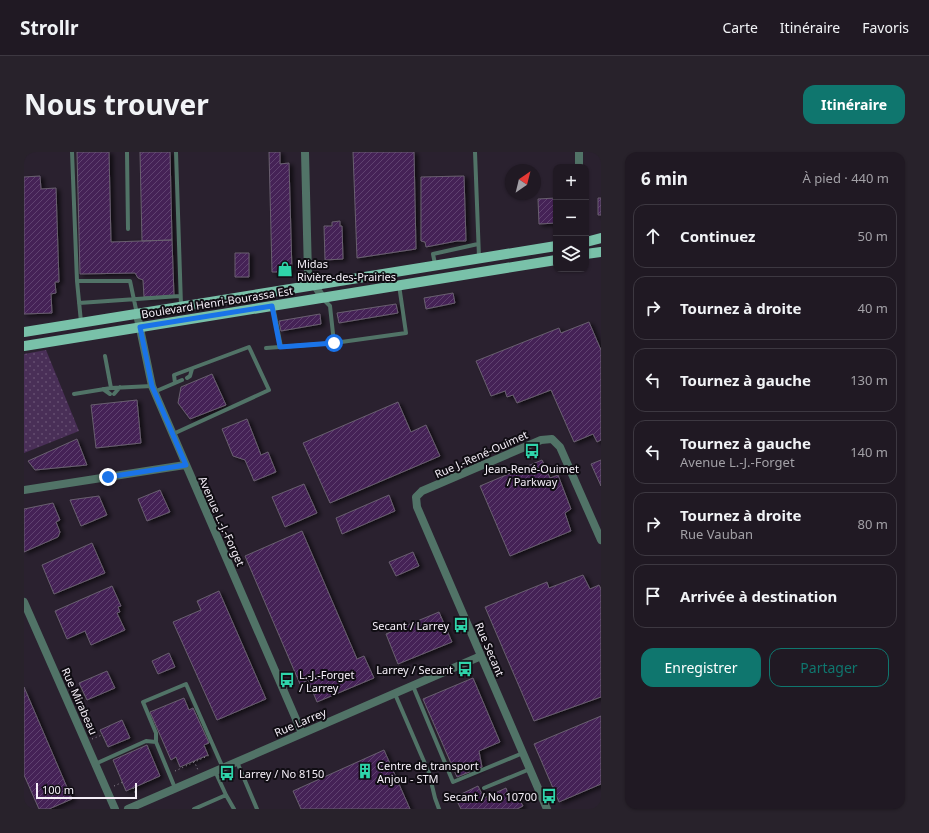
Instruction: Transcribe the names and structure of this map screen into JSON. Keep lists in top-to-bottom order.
{
  "streets": {
    "main road": ["Boulevard Henri-Bourassa Est"],
    "street": [
      "Rue J.-René-Ouimet",
      "Avenue L.-J.-Forget",
      "Rue Secant",
      "Rue Mirabeau",
      "Rue Larrey"
    ]
  },
  "crossings": [
    ["Boulevard Henri-Bourassa Est", "Avenue L.-J.-Forget"],
    ["Rue J.-René-Ouimet", "Rue Secant"],
    ["Avenue L.-J.-Forget", "Rue Larrey"],
    ["Rue Secant", "Rue Larrey"]
  ],
  "places": {
    "shop": ["Midas Rivière-des-Prairies"],
    "bus stop": [
      "Jean-René-Ouimet / Parkway",
      "Secant / Larrey",
      "Larrey / Secant",
      "L.-J.-Forget / Larrey",
      "Larrey / No 8150",
      "Secant / No 10700"
    ],
    "building": ["Centre de transport Anjou - STM"]
  },
  "scale_bar": "100 m",
  "north": "top right",
  "page": {
    "header": "Strollr",
    "nav": ["Carte", "Itinéraire", "Favoris"],
    "title": "Nous trouver",
    "buttons": [
      "Itinéraire",
      ["Enregistrer", "Partager"]
    ],
    "heading": ["6 min", "À pied · 440 m"],
    "map_buttons": ["+", "−"],
    "list": [
      ["Continuez", "50 m"],
      ["Tournez à droite", "40 m"],
      ["Tournez à gauche", "130 m"],
      ["Tournez à gauche", "Avenue L.-J.-Forget", "140 m"],
      ["Tournez à droite", "Rue Vauban", "80 m"],
      "Arrivée à destination"
    ],
    "scale": "100 m"
  }
}
